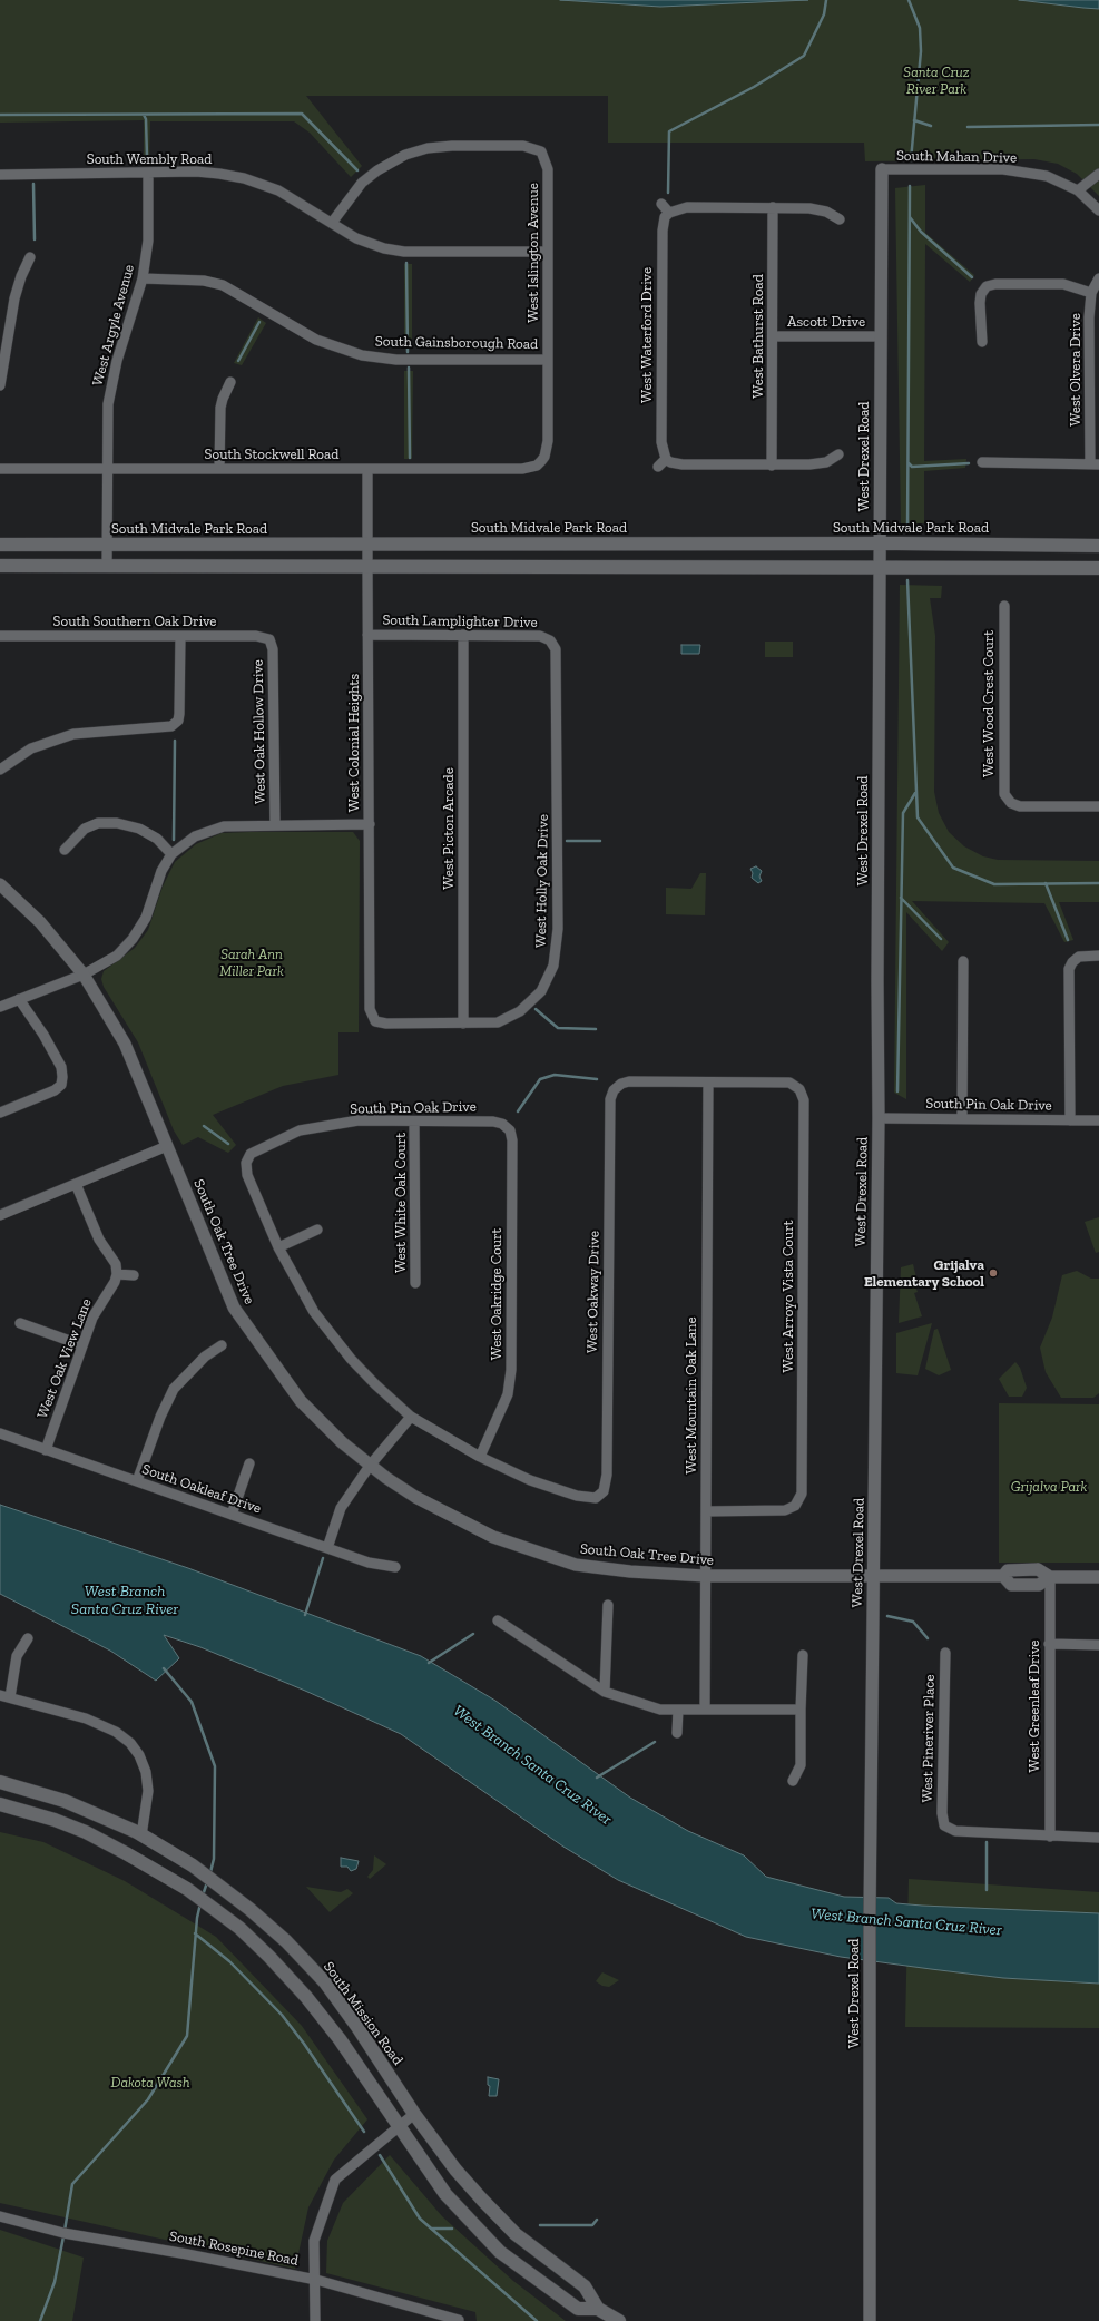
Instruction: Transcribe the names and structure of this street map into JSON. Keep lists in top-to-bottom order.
{
  "streets": {
    "main road": ["South Midvale Park Road", "South Mission Road"],
    "street": [
      "South Mahan Drive",
      "South Wembly Road",
      "West Islington Avenue",
      "Ascott Drive",
      "West Argyle Avenue",
      "West Waterford Drive",
      "West Bathurst Road",
      "South Gainsborough Road",
      "West Olvera Drive",
      "South Stockwell Road",
      "West Drexel Road",
      "South Southern Oak Drive",
      "South Lamplighter Drive",
      "West Wood Crest Court",
      "West Oak Hollow Drive",
      "West Colonial Heights",
      "West Picton Arcade",
      "West Holly Oak Drive",
      "South Pin Oak Drive",
      "West White Oak Court",
      "South Oak Tree Drive",
      "West Oakway Drive",
      "West Oakridge Court",
      "West Arroyo Vista Court",
      "West Oak View Lane",
      "West Mountain Oak Lane",
      "South Oakleaf Drive",
      "West Greenleaf Drive",
      "West Pineriver Place",
      "South Rosepine Road"
    ]
  },
  "crossings": [
    ["South Mahan Drive", "West Drexel Road"],
    ["South Wembly Road", "West Islington Avenue"],
    ["South Wembly Road", "West Argyle Avenue"],
    ["West Islington Avenue", "South Gainsborough Road"],
    ["West Islington Avenue", "South Stockwell Road"],
    ["Ascott Drive", "West Bathurst Road"],
    ["Ascott Drive", "West Drexel Road"],
    ["West Argyle Avenue", "South Gainsborough Road"],
    ["West Argyle Avenue", "South Stockwell Road"],
    ["West Argyle Avenue", "South Midvale Park Road"],
    ["South Stockwell Road", "West Colonial Heights"],
    ["West Drexel Road", "South Midvale Park Road"],
    ["West Drexel Road", "South Pin Oak Drive"],
    ["West Drexel Road", "South Oak Tree Drive"],
    ["South Midvale Park Road", "West Colonial Heights"],
    ["South Southern Oak Drive", "West Oak Hollow Drive"],
    ["South Lamplighter Drive", "West Colonial Heights"],
    ["South Lamplighter Drive", "West Picton Arcade"],
    ["South Lamplighter Drive", "West Holly Oak Drive"],
    ["West Colonial Heights", "West Holly Oak Drive"],
    ["West Picton Arcade", "West Holly Oak Drive"],
    ["South Pin Oak Drive", "West White Oak Court"],
    ["South Pin Oak Drive", "West Oakridge Court"],
    ["South Oak Tree Drive", "West Mountain Oak Lane"],
    ["South Oak Tree Drive", "West Greenleaf Drive"],
    ["West Oakway Drive", "West Oakridge Court"],
    ["West Oakway Drive", "West Arroyo Vista Court"],
    ["West Oakway Drive", "West Mountain Oak Lane"],
    ["West Arroyo Vista Court", "West Mountain Oak Lane"],
    ["West Oak View Lane", "South Oakleaf Drive"],
    ["West Greenleaf Drive", "West Pineriver Place"]
  ],
  "water": ["West Branch Santa Cruz River"],
  "parks": [
    "Santa Cruz River Park",
    "Sarah Ann Miller Park",
    "Grijalva Park",
    "Dakota Wash"
  ],
  "places": ["Grijalva Elementary School"]
}
